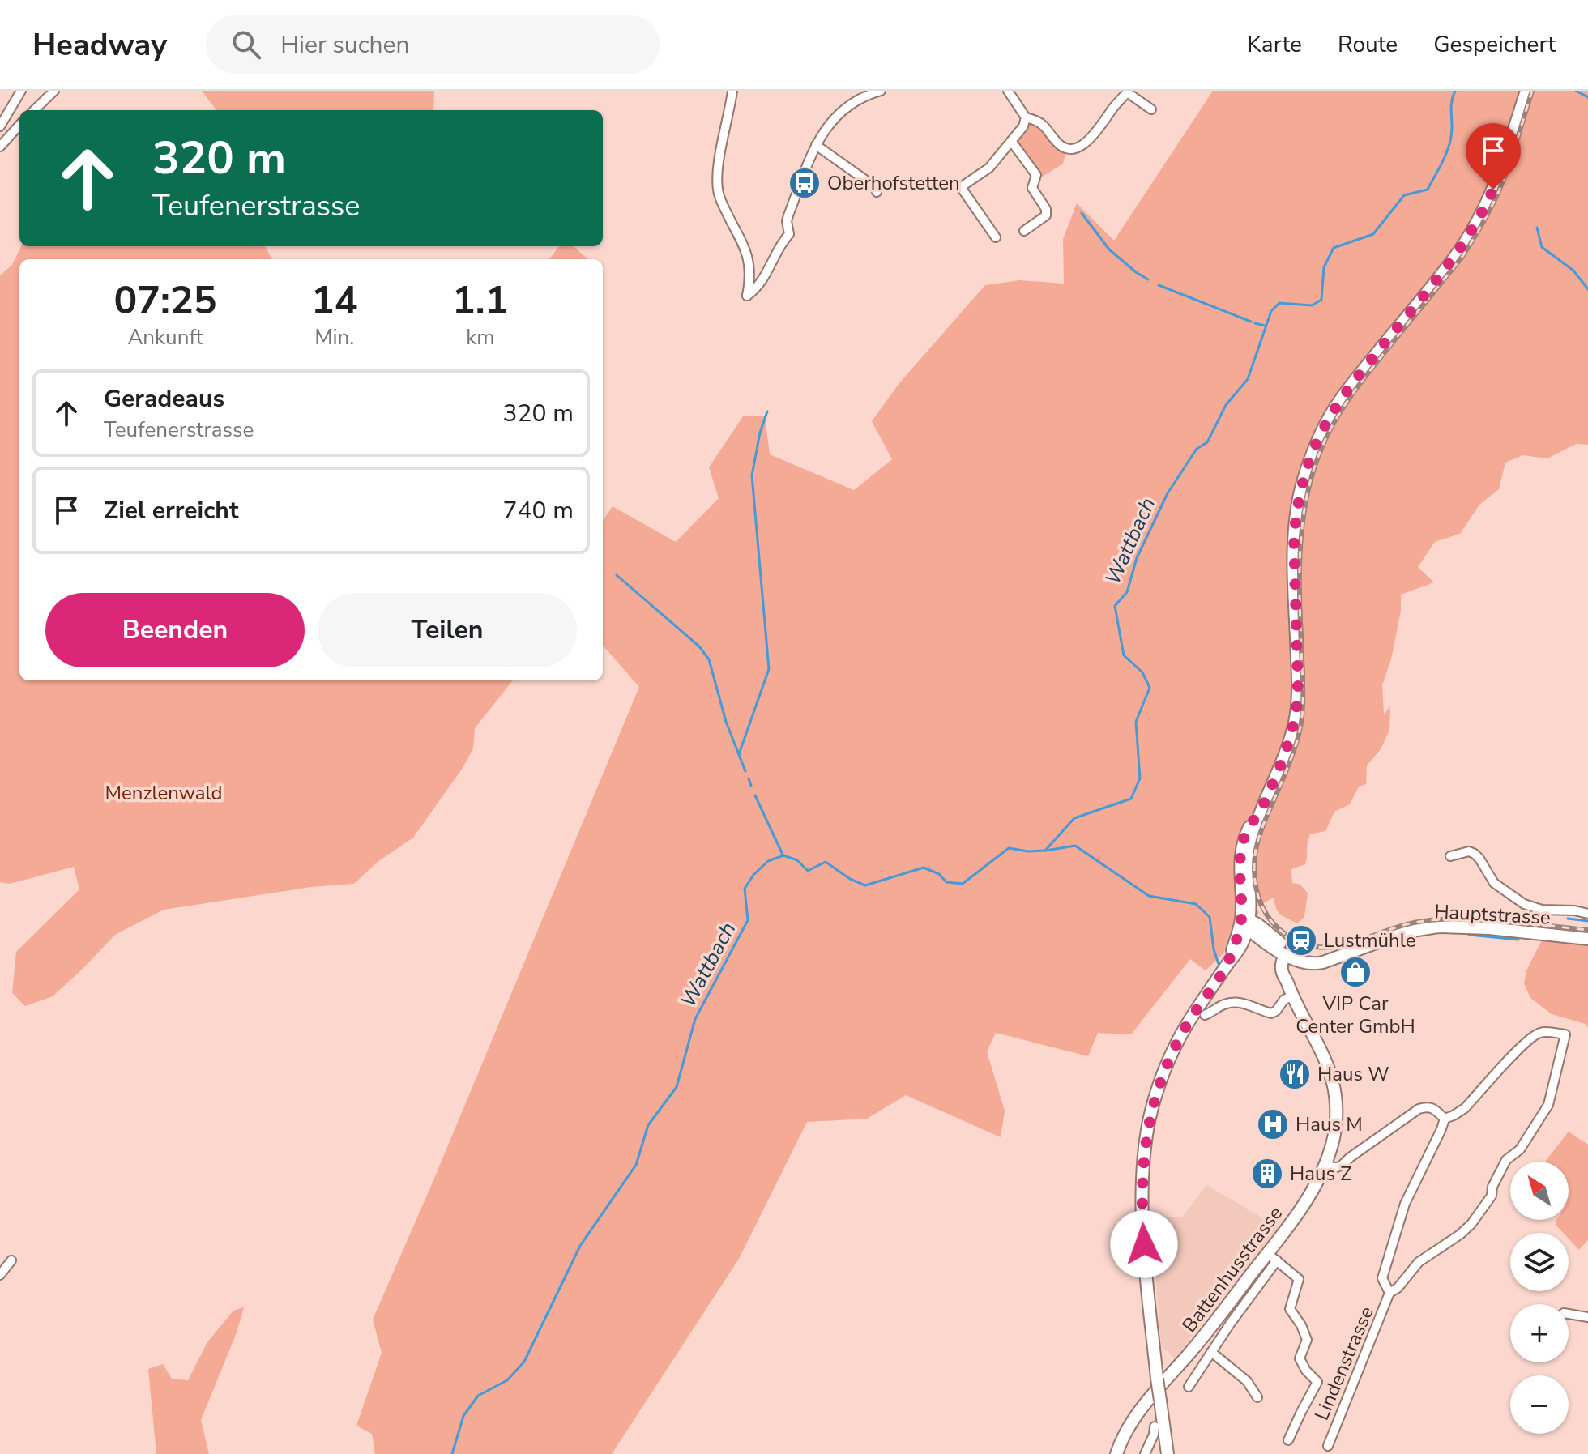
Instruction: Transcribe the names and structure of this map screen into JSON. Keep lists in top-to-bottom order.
{
  "streets": {
    "main road": ["Hauptstrasse", "Battenhusstrasse"],
    "street": ["Lindenstrasse"]
  },
  "crossings": [
    ["Hauptstrasse", "Battenhusstrasse"]
  ],
  "water": ["Wattbach"],
  "parks": ["Menzlenwald"],
  "places": {
    "bus stop": ["Oberhofstetten"],
    "station": ["Lustmühle"],
    "shop": ["VIP Car Center GmbH"],
    "restaurant": ["Haus W"],
    "hospital": ["Haus M"],
    "building": ["Haus Z"]
  },
  "north": "top left",
  "page": {
    "header": "Headway",
    "search": "Hier suchen",
    "nav": ["Karte", "Route", "Gespeichert"],
    "turn": ["320 m", "Teufenerstrasse"],
    "eta": [
      "07:25",
      "Ankunft",
      "14",
      "Min.",
      "1.1",
      "km"
    ],
    "list": [
      {
        "name": "Geradeaus",
        "note": "Teufenerstrasse",
        "value": "320 m"
      },
      {
        "name": "Ziel erreicht",
        "value": "740 m"
      }
    ],
    "buttons": ["Beenden", "Teilen"],
    "map_buttons": ["+", "−"]
  }
}
